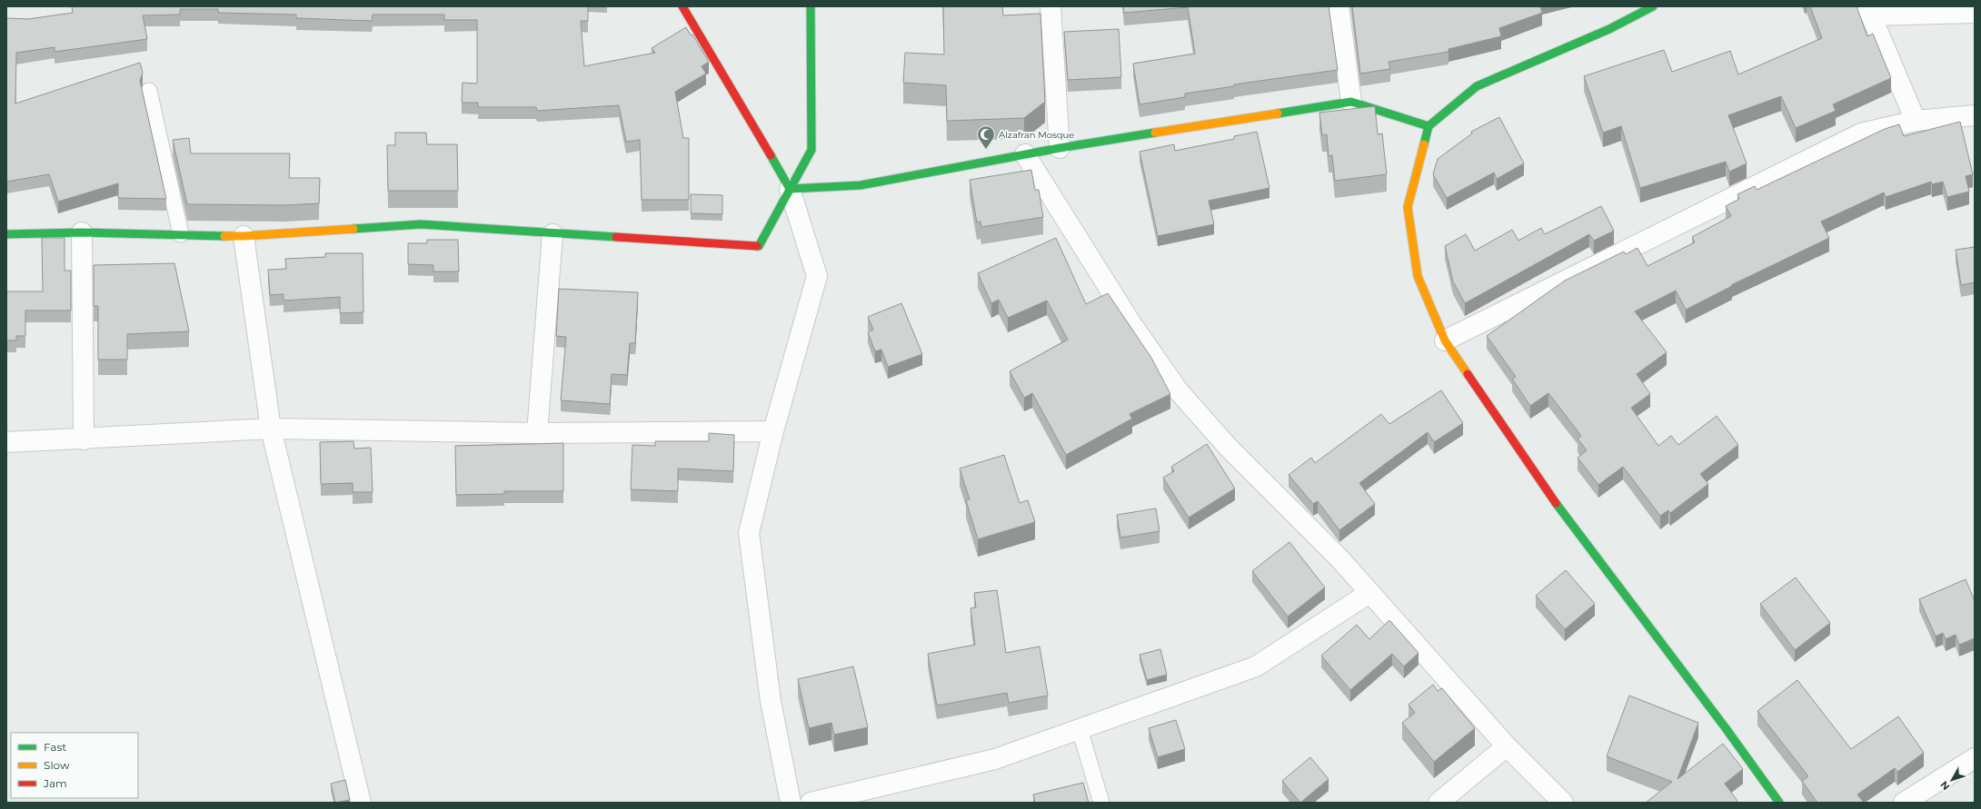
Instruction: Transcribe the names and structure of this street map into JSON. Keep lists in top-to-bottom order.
{
  "places": {
    "mosque": ["Alzafran Mosque"]
  },
  "legend": ["Fast", "Slow", "Jam"],
  "north": "bottom left"
}
